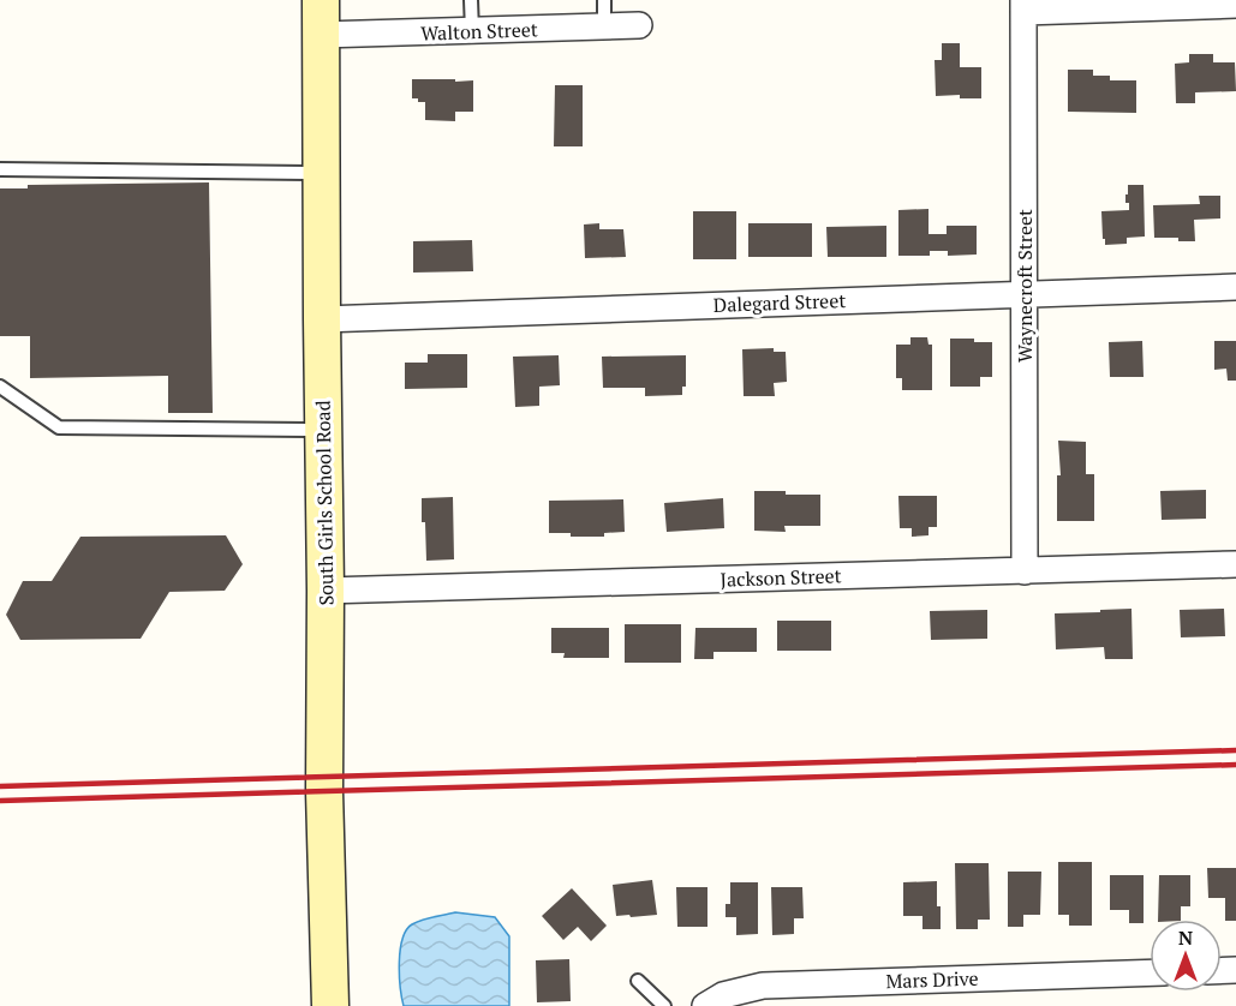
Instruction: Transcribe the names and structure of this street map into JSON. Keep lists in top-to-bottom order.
{
  "streets": {
    "main road": ["South Girls School Road"],
    "street": [
      "Walton Street",
      "Waynecroft Street",
      "Dalegard Street",
      "Jackson Street",
      "Mars Drive"
    ]
  },
  "crossings": [
    ["Walton Street", "South Girls School Road"],
    ["Waynecroft Street", "Dalegard Street"],
    ["Waynecroft Street", "Jackson Street"],
    ["Dalegard Street", "South Girls School Road"],
    ["South Girls School Road", "Jackson Street"]
  ],
  "north": "top"
}
